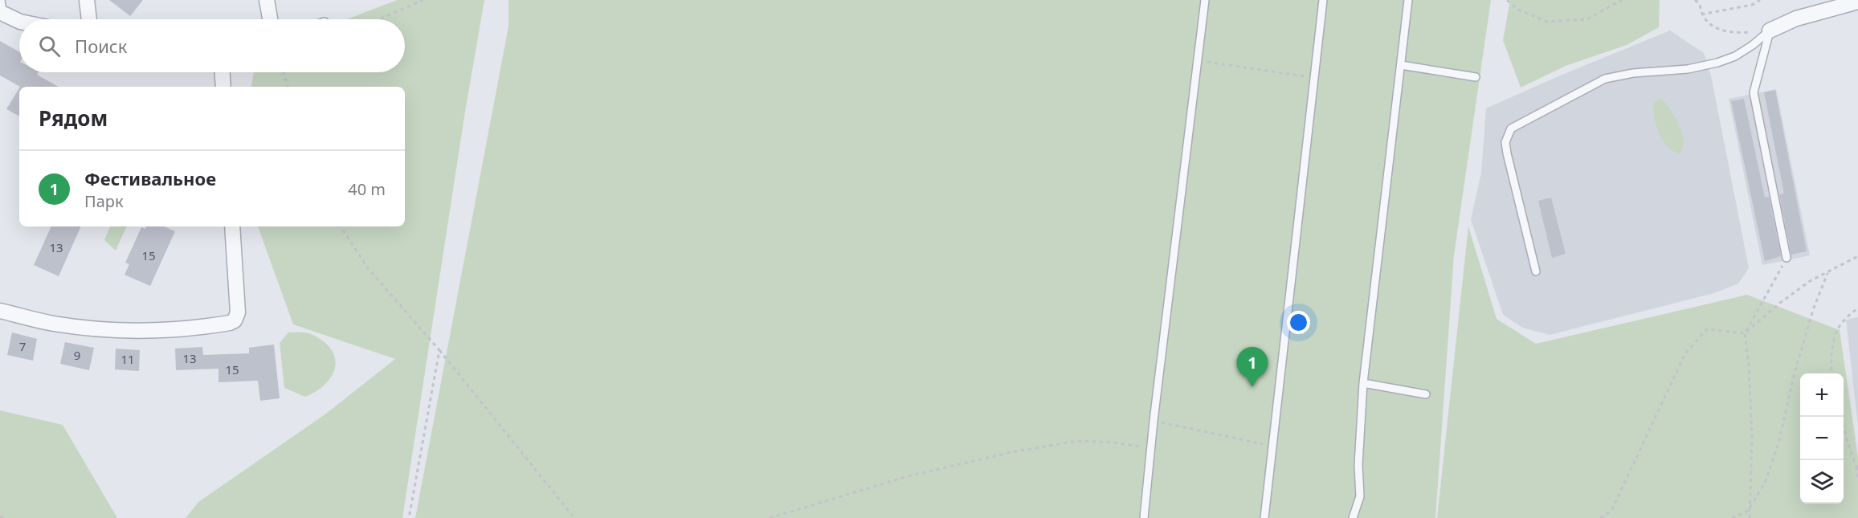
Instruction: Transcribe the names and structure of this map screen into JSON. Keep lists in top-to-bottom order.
{
  "house_numbers": [
    "13",
    "15",
    "7",
    "9",
    "13",
    "11",
    "15"
  ],
  "page": {
    "search": "Поиск",
    "heading": "Рядом",
    "list": [
      {
        "mark": "1",
        "name": "Фестивальное",
        "note": "Парк",
        "value": "40 m"
      }
    ],
    "pins": "1",
    "map_buttons": ["+", "−"]
  }
}
